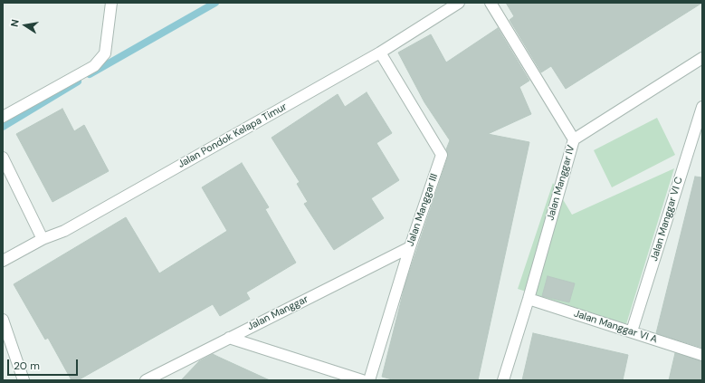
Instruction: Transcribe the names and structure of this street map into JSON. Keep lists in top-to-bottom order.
{
  "streets": {
    "street": [
      "Jalan Pondok Kelapa Timur",
      "Jalan Manggar IV",
      "Jalan Manggar III",
      "Jalan Manggar VI C",
      "Jalan Manggar",
      "Jalan Manggar VI A"
    ]
  },
  "crossings": [
    ["Jalan Pondok Kelapa Timur", "Jalan Manggar III"],
    ["Jalan Manggar IV", "Jalan Manggar VI A"],
    ["Jalan Manggar III", "Jalan Manggar"],
    ["Jalan Manggar VI C", "Jalan Manggar VI A"]
  ],
  "scale_bar": "20 m",
  "north": "left"
}
